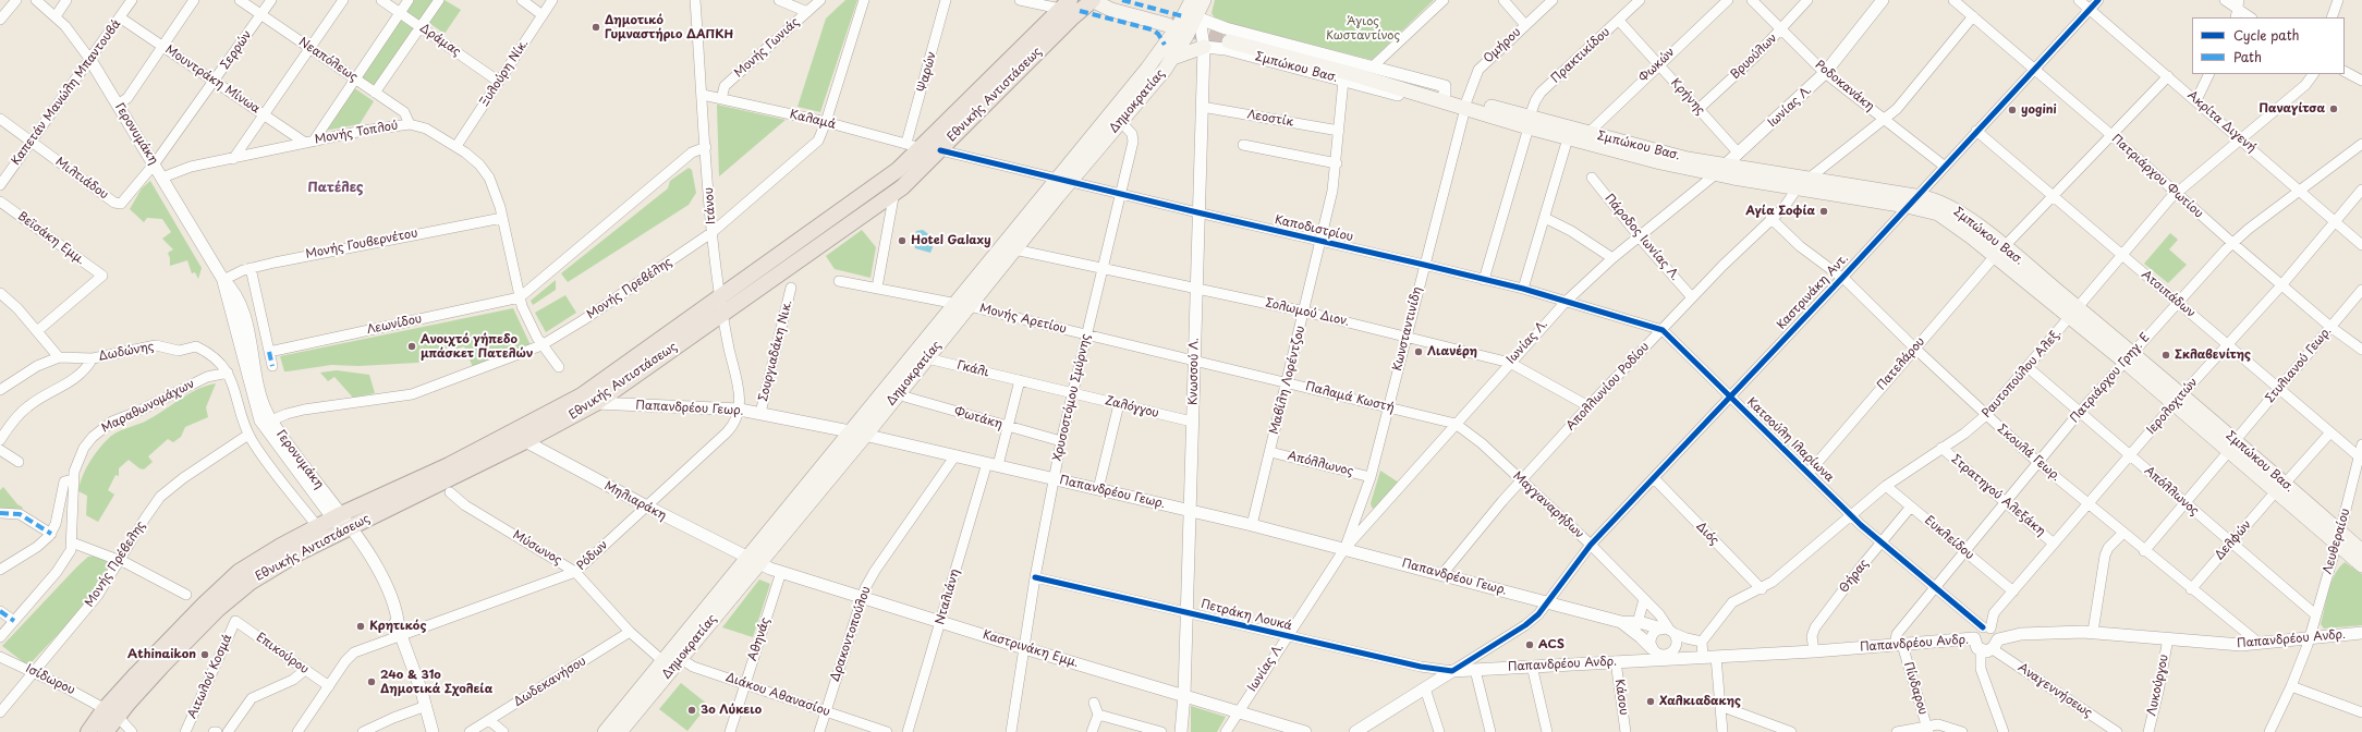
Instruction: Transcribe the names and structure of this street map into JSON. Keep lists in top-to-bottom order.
{
  "streets": {
    "main road": ["Σμπώκου Βασ.", "Εθνικής Αντιστάσεως", "Δημοκρατίας"],
    "street": [
      "Δράμας",
      "Ομήρου",
      "Μονής Γωνιάς",
      "Σερρών",
      "Πρακτικίδου",
      "Βρυούλων",
      "Νεαπόλεως",
      "Φωκών",
      "Ψαρών",
      "Ξυλούρη Νίκ.",
      "Μουντράκη Μίνωα",
      "Ροδοκανάκη",
      "Καπετάν Μανώλη Μπαντουβά",
      "Κρήνης",
      "Ιωνίας Λ.",
      "Λεοστίκ",
      "Καλαμά",
      "Ακρίτα Διγενή",
      "Μονής Τοπλού",
      "Γερονυμάκη",
      "Πατριάρχου Φωτίου",
      "Μιλτιάδου",
      "Ιτάνου",
      "Καποδιστρίου",
      "Πάροδος Ιωνίας Λ.",
      "Βεϊσάκη Εμμ.",
      "Μονής Γουβερνέτου",
      "Μονής Πρεβέλης",
      "Καστρινάκη Αντ.",
      "Ατσιπάδων",
      "Σολωμού Διον.",
      "Μονής Αρετίου",
      "Λεωνίδου",
      "Κωνσταντινίδη",
      "Σουργιαδάκη Νικ.",
      "Δωδώνης",
      "Πατελάρου",
      "Στυλιανού Γεωρ.",
      "Γκάλι",
      "Κνωσσού Λ.",
      "Ραυτοπούλου Αλεξ.",
      "Πατριάρχου Γρηγ. Ε",
      "Μαβίλη Λορέντζου",
      "Απολλωνίου Ροδίου",
      "Χρυσοστόμου Σμύρνης",
      "Παλαμά Κωστή",
      "Μαραθωνομάχων",
      "Ιερολοχιτών",
      "Ζαλόγγου",
      "Παπανδρέου Γεωρ.",
      "Φωτάκη",
      "Κατσούλη Ιλαρίωνα",
      "Σκουλά Γεωρ.",
      "Απόλλωνος",
      "Στρατηγού Αλεξάκη",
      "Μηλιαράκη",
      "Μαγγαναρήδων",
      "Διός",
      "Ευκλείδου",
      "Δελφών",
      "Λευθεραίου",
      "Μύσωνος",
      "Ρόδων",
      "Μονής Πρέβελης",
      "Θήρας",
      "Νταλιάνη",
      "Πετράκη Λουκά",
      "Δρακοντοπούλου",
      "Αθηνάς",
      "Παπανδρέου Ανδρ.",
      "Καστρινάκη Εμμ.",
      "Επικούρου",
      "Αιτωλού Κοσμά",
      "Ισίδωρου",
      "Δωδεκανήσου",
      "Λυκούργου",
      "Πίνδαρου",
      "Αναγεννήσεως",
      "Διάκου Αθανασίου",
      "Κάσου"
    ]
  },
  "crossings": [
    ["Δράμας", "Ξυλούρη Νίκ."],
    ["Ομήρου", "Σμπώκου Βασ."],
    ["Ομήρου", "Κωνσταντινίδη"],
    ["Μονής Γωνιάς", "Καλαμά"],
    ["Σερρών", "Νεαπόλεως"],
    ["Σερρών", "Μουντράκη Μίνωα"],
    ["Σερρών", "Γερονυμάκη"],
    ["Σερρών", "Μιλτιάδου"],
    ["Πρακτικίδου", "Σμπώκου Βασ."],
    ["Πρακτικίδου", "Κρήνης"],
    ["Πρακτικίδου", "Καποδιστρίου"],
    ["Βρυούλων", "Ροδοκανάκη"],
    ["Βρυούλων", "Κρήνης"],
    ["Νεαπόλεως", "Μονής Τοπλού"],
    ["Φωκών", "Σμπώκου Βασ."],
    ["Φωκών", "Κρήνης"],
    ["Σμπώκου Βασ.", "Δημοκρατίας"],
    ["Σμπώκου Βασ.", "Ιωνίας Λ."],
    ["Σμπώκου Βασ.", "Καστρινάκη Αντ."],
    ["Σμπώκου Βασ.", "Κωνσταντινίδη"],
    ["Σμπώκου Βασ.", "Πατελάρου"],
    ["Σμπώκου Βασ.", "Στυλιανού Γεωρ."],
    ["Σμπώκου Βασ.", "Κνωσσού Λ."],
    ["Σμπώκου Βασ.", "Ραυτοπούλου Αλεξ."],
    ["Σμπώκου Βασ.", "Πατριάρχου Γρηγ. Ε"],
    ["Σμπώκου Βασ.", "Μαβίλη Λορέντζου"],
    ["Σμπώκου Βασ.", "Απολλωνίου Ροδίου"],
    ["Σμπώκου Βασ.", "Ιερολοχιτών"],
    ["Σμπώκου Βασ.", "Δελφών"],
    ["Σμπώκου Βασ.", "Λευθεραίου"],
    ["Ψαρών", "Καλαμά"],
    ["Ξυλούρη Νίκ.", "Μονής Τοπλού"],
    ["Μουντράκη Μίνωα", "Καπετάν Μανώλη Μπαντουβά"],
    ["Μουντράκη Μίνωα", "Μονής Τοπλού"],
    ["Ροδοκανάκη", "Ιωνίας Λ."],
    ["Ροδοκανάκη", "Καστρινάκη Αντ."],
    ["Ροδοκανάκη", "Απολλωνίου Ροδίου"],
    ["Καπετάν Μανώλη Μπαντουβά", "Γερονυμάκη"],
    ["Καπετάν Μανώλη Μπαντουβά", "Μιλτιάδου"],
    ["Εθνικής Αντιστάσεως", "Καλαμά"],
    ["Εθνικής Αντιστάσεως", "Γερονυμάκη"],
    ["Εθνικής Αντιστάσεως", "Ιτάνου"],
    ["Εθνικής Αντιστάσεως", "Καποδιστρίου"],
    ["Εθνικής Αντιστάσεως", "Παπανδρέου Γεωρ."],
    ["Εθνικής Αντιστάσεως", "Μηλιαράκη"],
    ["Κρήνης", "Ιωνίας Λ."],
    ["Δημοκρατίας", "Καποδιστρίου"],
    ["Δημοκρατίας", "Σολωμού Διον."],
    ["Δημοκρατίας", "Μονής Αρετίου"],
    ["Δημοκρατίας", "Γκάλι"],
    ["Δημοκρατίας", "Κνωσσού Λ."],
    ["Δημοκρατίας", "Χρυσοστόμου Σμύρνης"],
    ["Δημοκρατίας", "Παπανδρέου Γεωρ."],
    ["Δημοκρατίας", "Φωτάκη"],
    ["Δημοκρατίας", "Μηλιαράκη"],
    ["Δημοκρατίας", "Μύσωνος"],
    ["Δημοκρατίας", "Καστρινάκη Εμμ."],
    ["Δημοκρατίας", "Διάκου Αθανασίου"],
    ["Ιωνίας Λ.", "Καποδιστρίου"],
    ["Ιωνίας Λ.", "Πάροδος Ιωνίας Λ."],
    ["Ιωνίας Λ.", "Σολωμού Διον."],
    ["Ιωνίας Λ.", "Κωνσταντινίδη"],
    ["Ιωνίας Λ.", "Παλαμά Κωστή"],
    ["Ιωνίας Λ.", "Παπανδρέου Γεωρ."],
    ["Ιωνίας Λ.", "Κατσούλη Ιλαρίωνα"],
    ["Ιωνίας Λ.", "Μαγγαναρήδων"],
    ["Ιωνίας Λ.", "Πετράκη Λουκά"],
    ["Ιωνίας Λ.", "Καστρινάκη Εμμ."],
    ["Λεοστίκ", "Κνωσσού Λ."],
    ["Λεοστίκ", "Μαβίλη Λορέντζου"],
    ["Καλαμά", "Ιτάνου"],
    ["Καλαμά", "Μονής Πρεβέλης"],
    ["Ακρίτα Διγενή", "Καστρινάκη Αντ."],
    ["Ακρίτα Διγενή", "Πατελάρου"],
    ["Ακρίτα Διγενή", "Ραυτοπούλου Αλεξ."],
    ["Ακρίτα Διγενή", "Πατριάρχου Γρηγ. Ε"],
    ["Ακρίτα Διγενή", "Ιερολοχιτών"],
    ["Μονής Τοπλού", "Γερονυμάκη"],
    ["Μονής Τοπλού", "Μονής Γουβερνέτου"],
    ["Μονής Τοπλού", "Μονής Πρεβέλης"],
    ["Μονής Τοπλού", "Λεωνίδου"],
    ["Γερονυμάκη", "Μιλτιάδου"],
    ["Γερονυμάκη", "Μονής Γουβερνέτου"],
    ["Γερονυμάκη", "Μονής Πρεβέλης"],
    ["Γερονυμάκη", "Ρόδων"],
    ["Πατριάρχου Φωτίου", "Καστρινάκη Αντ."],
    ["Πατριάρχου Φωτίου", "Πατελάρου"],
    ["Πατριάρχου Φωτίου", "Στυλιανού Γεωρ."],
    ["Πατριάρχου Φωτίου", "Ραυτοπούλου Αλεξ."],
    ["Πατριάρχου Φωτίου", "Πατριάρχου Γρηγ. Ε"],
    ["Πατριάρχου Φωτίου", "Απολλωνίου Ροδίου"],
    ["Πατριάρχου Φωτίου", "Ιερολοχιτών"],
    ["Ιτάνου", "Μονής Πρεβέλης"],
    ["Ιτάνου", "Παπανδρέου Γεωρ."],
    ["Ιτάνου", "Ρόδων"],
    ["Καποδιστρίου", "Κωνσταντινίδη"],
    ["Καποδιστρίου", "Κνωσσού Λ."],
    ["Καποδιστρίου", "Μαβίλη Λορέντζου"],
    ["Καποδιστρίου", "Χρυσοστόμου Σμύρνης"],
    ["Καποδιστρίου", "Κατσούλη Ιλαρίωνα"],
    ["Πάροδος Ιωνίας Λ.", "Απολλωνίου Ροδίου"],
    ["Καστρινάκη Αντ.", "Ατσιπάδων"],
    ["Καστρινάκη Αντ.", "Παπανδρέου Γεωρ."],
    ["Καστρινάκη Αντ.", "Κατσούλη Ιλαρίωνα"],
    ["Καστρινάκη Αντ.", "Σκουλά Γεωρ."],
    ["Καστρινάκη Αντ.", "Μαγγαναρήδων"],
    ["Καστρινάκη Αντ.", "Διός"],
    ["Καστρινάκη Αντ.", "Παπανδρέου Ανδρ."],
    ["Ατσιπάδων", "Πατελάρου"],
    ["Ατσιπάδων", "Στυλιανού Γεωρ."],
    ["Ατσιπάδων", "Ραυτοπούλου Αλεξ."],
    ["Ατσιπάδων", "Πατριάρχου Γρηγ. Ε"],
    ["Ατσιπάδων", "Ιερολοχιτών"],
    ["Ατσιπάδων", "Δελφών"],
    ["Ατσιπάδων", "Λευθεραίου"],
    ["Σολωμού Διον.", "Κωνσταντινίδη"],
    ["Σολωμού Διον.", "Κνωσσού Λ."],
    ["Σολωμού Διον.", "Μαβίλη Λορέντζου"],
    ["Σολωμού Διον.", "Απολλωνίου Ροδίου"],
    ["Σολωμού Διον.", "Χρυσοστόμου Σμύρνης"],
    ["Μονής Αρετίου", "Κνωσσού Λ."],
    ["Μονής Αρετίου", "Χρυσοστόμου Σμύρνης"],
    ["Μονής Αρετίου", "Παλαμά Κωστή"],
    ["Κωνσταντινίδη", "Παλαμά Κωστή"],
    ["Κωνσταντινίδη", "Παπανδρέου Γεωρ."],
    ["Κωνσταντινίδη", "Απόλλωνος"],
    ["Σουργιαδάκη Νικ.", "Παπανδρέου Γεωρ."],
    ["Δωδώνης", "Μαραθωνομάχων"],
    ["Πατελάρου", "Κατσούλη Ιλαρίωνα"],
    ["Πατελάρου", "Σκουλά Γεωρ."],
    ["Στυλιανού Γεωρ.", "Σκουλά Γεωρ."],
    ["Στυλιανού Γεωρ.", "Απόλλωνος"],
    ["Γκάλι", "Χρυσοστόμου Σμύρνης"],
    ["Γκάλι", "Ζαλόγγου"],
    ["Κνωσσού Λ.", "Παλαμά Κωστή"],
    ["Κνωσσού Λ.", "Ζαλόγγου"],
    ["Κνωσσού Λ.", "Παπανδρέου Γεωρ."],
    ["Κνωσσού Λ.", "Πετράκη Λουκά"],
    ["Κνωσσού Λ.", "Καστρινάκη Εμμ."],
    ["Ραυτοπούλου Αλεξ.", "Κατσούλη Ιλαρίωνα"],
    ["Ραυτοπούλου Αλεξ.", "Σκουλά Γεωρ."],
    ["Ραυτοπούλου Αλεξ.", "Απόλλωνος"],
    ["Ραυτοπούλου Αλεξ.", "Στρατηγού Αλεξάκη"],
    ["Ραυτοπούλου Αλεξ.", "Διός"],
    ["Ραυτοπούλου Αλεξ.", "Ευκλείδου"],
    ["Ραυτοπούλου Αλεξ.", "Παπανδρέου Ανδρ."],
    ["Πατριάρχου Γρηγ. Ε", "Κατσούλη Ιλαρίωνα"],
    ["Πατριάρχου Γρηγ. Ε", "Σκουλά Γεωρ."],
    ["Πατριάρχου Γρηγ. Ε", "Απόλλωνος"],
    ["Πατριάρχου Γρηγ. Ε", "Στρατηγού Αλεξάκη"],
    ["Πατριάρχου Γρηγ. Ε", "Ευκλείδου"],
    ["Πατριάρχου Γρηγ. Ε", "Παπανδρέου Ανδρ."],
    ["Πατριάρχου Γρηγ. Ε", "Πίνδαρου"],
    ["Μαβίλη Λορέντζου", "Παλαμά Κωστή"],
    ["Μαβίλη Λορέντζου", "Παπανδρέου Γεωρ."],
    ["Μαβίλη Λορέντζου", "Απόλλωνος"],
    ["Απολλωνίου Ροδίου", "Παπανδρέου Γεωρ."],
    ["Απολλωνίου Ροδίου", "Κατσούλη Ιλαρίωνα"],
    ["Απολλωνίου Ροδίου", "Σκουλά Γεωρ."],
    ["Απολλωνίου Ροδίου", "Μαγγαναρήδων"],
    ["Χρυσοστόμου Σμύρνης", "Ζαλόγγου"],
    ["Χρυσοστόμου Σμύρνης", "Παπανδρέου Γεωρ."],
    ["Χρυσοστόμου Σμύρνης", "Φωτάκη"],
    ["Χρυσοστόμου Σμύρνης", "Πετράκη Λουκά"],
    ["Χρυσοστόμου Σμύρνης", "Καστρινάκη Εμμ."],
    ["Παλαμά Κωστή", "Μαγγαναρήδων"],
    ["Ιερολοχιτών", "Κατσούλη Ιλαρίωνα"],
    ["Ιερολοχιτών", "Σκουλά Γεωρ."],
    ["Ιερολοχιτών", "Απόλλωνος"],
    ["Ιερολοχιτών", "Στρατηγού Αλεξάκη"],
    ["Ιερολοχιτών", "Ευκλείδου"],
    ["Ιερολοχιτών", "Παπανδρέου Ανδρ."],
    ["Ιερολοχιτών", "Αναγεννήσεως"],
    ["Παπανδρέου Γεωρ.", "Ρόδων"],
    ["Παπανδρέου Γεωρ.", "Νταλιάνη"],
    ["Παπανδρέου Γεωρ.", "Δρακοντοπούλου"],
    ["Παπανδρέου Γεωρ.", "Παπανδρέου Ανδρ."],
    ["Κατσούλη Ιλαρίωνα", "Θήρας"],
    ["Κατσούλη Ιλαρίωνα", "Παπανδρέου Ανδρ."],
    ["Κατσούλη Ιλαρίωνα", "Αναγεννήσεως"],
    ["Σκουλά Γεωρ.", "Δελφών"],
    ["Σκουλά Γεωρ.", "Παπανδρέου Ανδρ."],
    ["Απόλλωνος", "Δελφών"],
    ["Απόλλωνος", "Λευθεραίου"],
    ["Μηλιαράκη", "Ρόδων"],
    ["Μηλιαράκη", "Καστρινάκη Εμμ."],
    ["Ευκλείδου", "Θήρας"],
    ["Λευθεραίου", "Παπανδρέου Ανδρ."],
    ["Μύσωνος", "Ρόδων"],
    ["Μύσωνος", "Δωδεκανήσου"],
    ["Μύσωνος", "Διάκου Αθανασίου"],
    ["Ρόδων", "Επικούρου"],
    ["Μονής Πρέβελης", "Ισίδωρου"],
    ["Θήρας", "Παπανδρέου Ανδρ."],
    ["Νταλιάνη", "Καστρινάκη Εμμ."],
    ["Πετράκη Λουκά", "Παπανδρέου Ανδρ."],
    ["Δρακοντοπούλου", "Καστρινάκη Εμμ."],
    ["Δρακοντοπούλου", "Διάκου Αθανασίου"],
    ["Αθηνάς", "Καστρινάκη Εμμ."],
    ["Αθηνάς", "Διάκου Αθανασίου"],
    ["Παπανδρέου Ανδρ.", "Λυκούργου"],
    ["Παπανδρέου Ανδρ.", "Πίνδαρου"],
    ["Παπανδρέου Ανδρ.", "Αναγεννήσεως"],
    ["Παπανδρέου Ανδρ.", "Κάσου"],
    ["Επικούρου", "Αιτωλού Κοσμά"]
  ],
  "districts": ["Πατέλες"],
  "parks": ["Άγιος Κωσταντίνος"],
  "places": [
    "Δημοτικό Γυμναστήριο ΔΑΠΚΗ",
    "Παναγίτσα",
    "yogini",
    "Αγία Σοφία",
    "Hotel Galaxy",
    "Ανοιχτό γήπεδο μπάσκετ Πατελών",
    "Λιανέρη",
    "Σκλαβενίτης",
    "Κρητικός",
    "ACS",
    "Athinaikon",
    "24ο & 31ο Δημοτικά Σχολεία",
    "Χαλκιαδακης",
    "3ο Λύκειο"
  ],
  "legend": ["Cycle path", "Path"]
}
